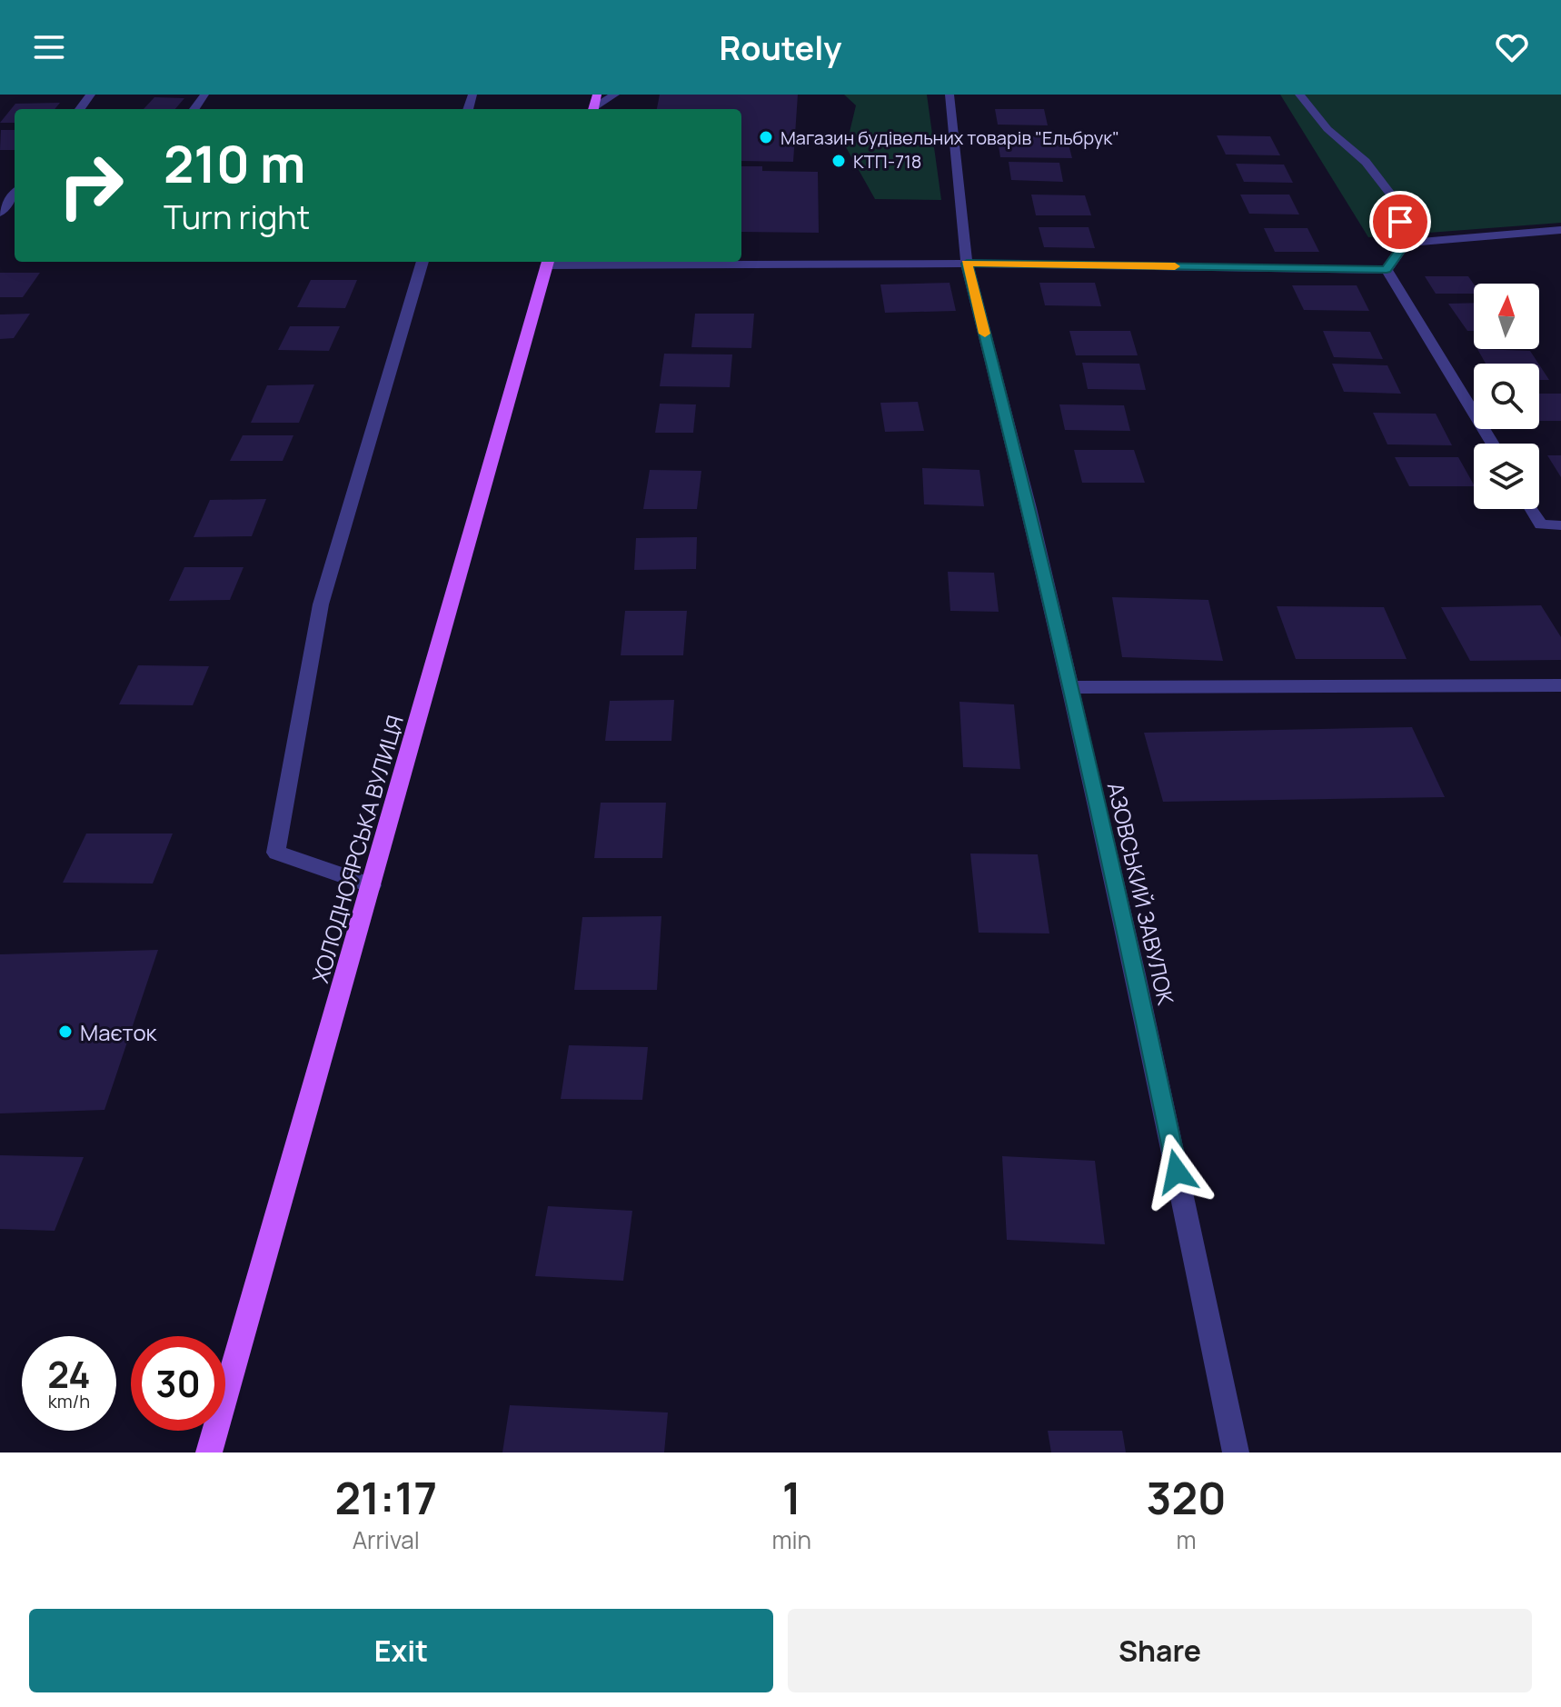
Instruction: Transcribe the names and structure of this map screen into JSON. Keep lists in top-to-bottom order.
{
  "streets": {
    "main road": ["ХОЛОДНОЯРСЬКА ВУЛИЦЯ"],
    "street": ["АЗОВСЬКИЙ ЗАВУЛОК"]
  },
  "places": ["Магазин будівельних товарів \"Ельбрук\"", "КТП-718", "Маєток"],
  "north": "top",
  "page": {
    "header": "Routely",
    "turn": ["210 m", "Turn right"],
    "speed": "24 km/h",
    "limit": "30",
    "eta": [
      "21:17",
      "Arrival",
      "1",
      "min",
      "320",
      "m"
    ],
    "buttons": ["Exit", "Share"]
  }
}
